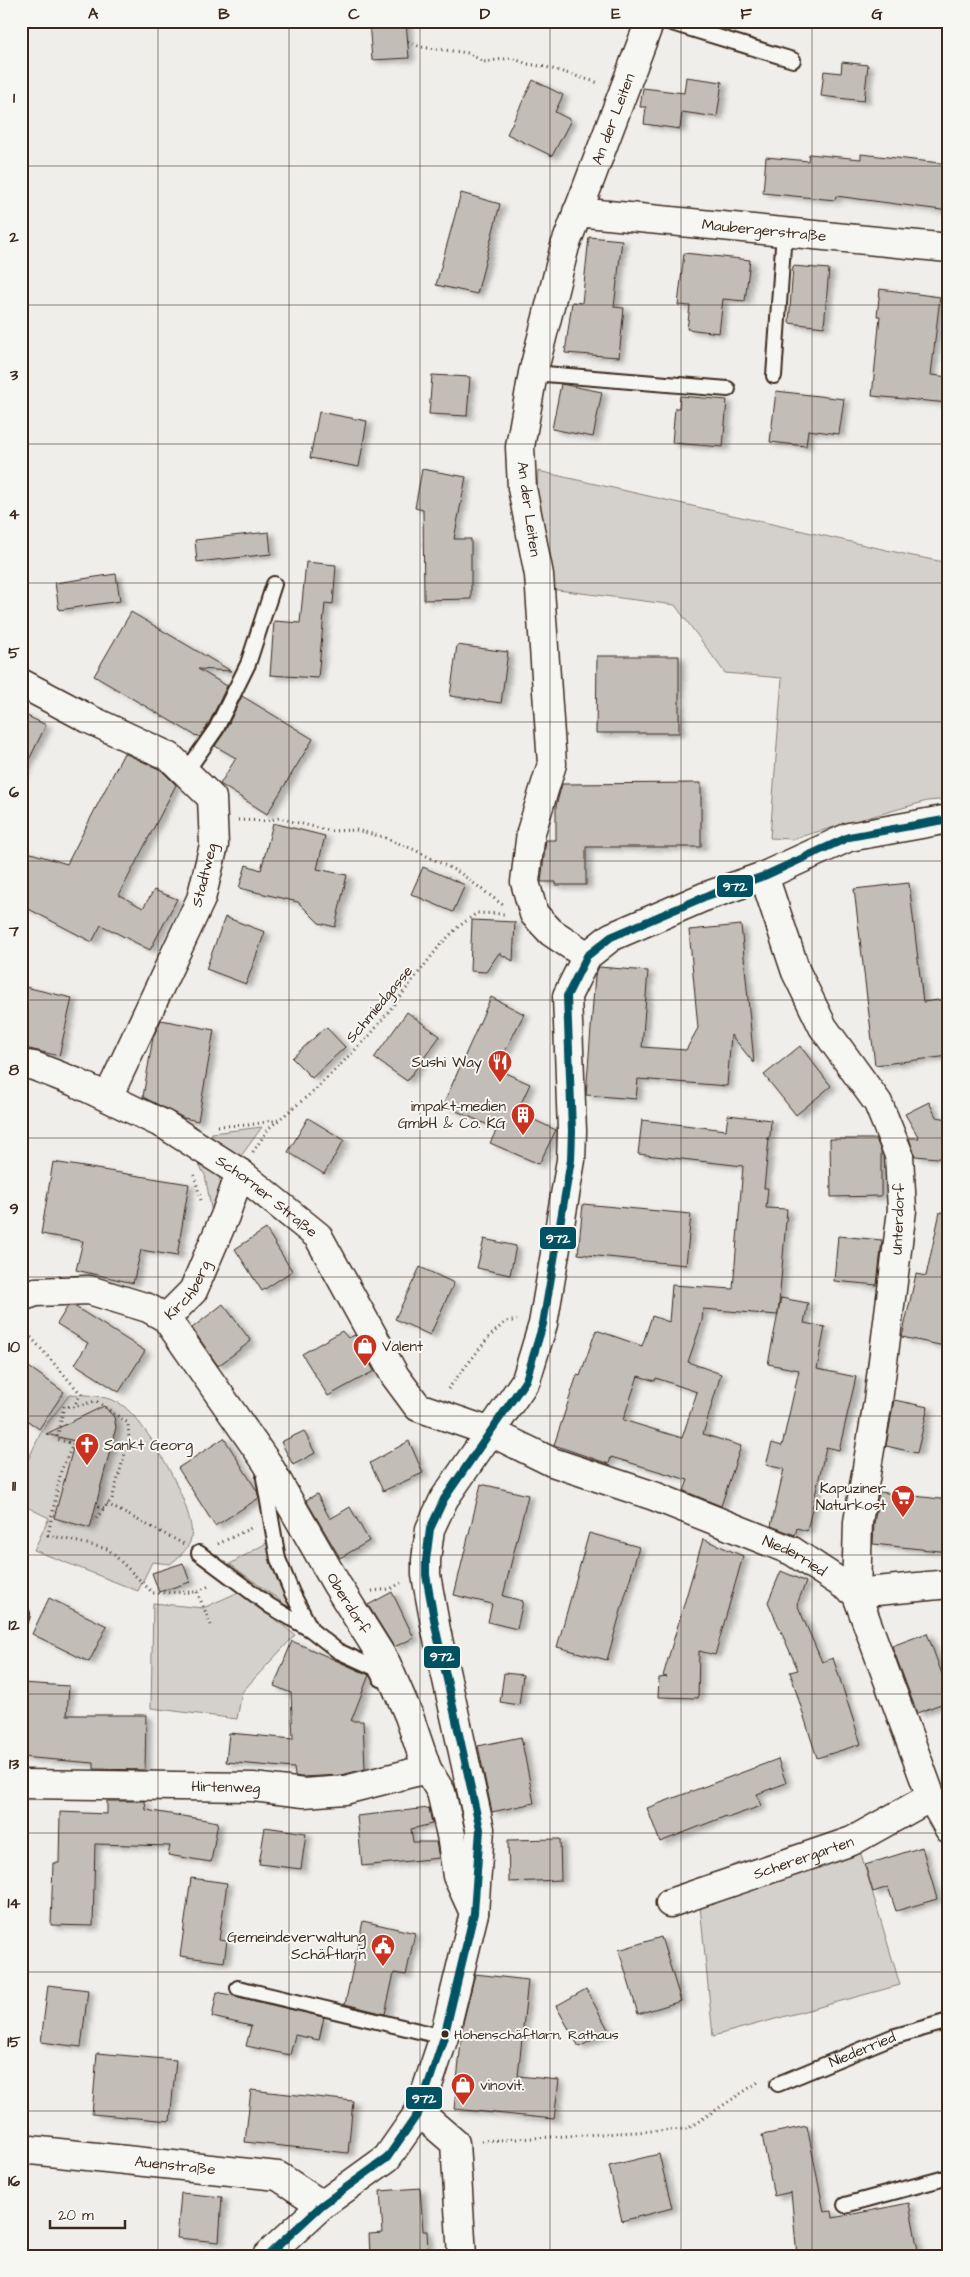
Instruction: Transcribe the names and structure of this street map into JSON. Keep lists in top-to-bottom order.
{
  "streets": {
    "street": [
      "An der Leiten",
      "Maubergerstraße",
      "Stadtweg",
      "Schorner Straße",
      "Unterdorf",
      "Kirchberg",
      "Niederried",
      "Oberdorf",
      "Hirtenweg",
      "Scherergarten",
      "Auenstraße"
    ],
    "path": ["Schmiedgasse"]
  },
  "crossings": [
    ["An der Leiten", "Maubergerstraße"],
    ["An der Leiten", "Schmiedgasse"],
    ["Stadtweg", "Schorner Straße"],
    ["Schmiedgasse", "Schorner Straße"],
    ["Schmiedgasse", "Kirchberg"],
    ["Schorner Straße", "Kirchberg"],
    ["Unterdorf", "Niederried"],
    ["Kirchberg", "Oberdorf"],
    ["Oberdorf", "Hirtenweg"]
  ],
  "places": {
    "restaurant": ["Sushi Way"],
    "building": ["impakt-medien GmbH & Co. KG"],
    "shop": ["Valent", "vinovit."],
    "church": ["Sankt Georg"],
    "supermarket": ["Kapuziner Naturkost"],
    "public building": ["Gemeindeverwaltung Schäftlarn"],
    "other": ["Hohenschäftlarn, Rathaus"]
  },
  "lines": ["transit line 972"],
  "scale_bar": "20 m",
  "grid": {
    "columns": [
      "A",
      "B",
      "C",
      "D",
      "E",
      "F",
      "G"
    ],
    "rows": [
      "1",
      "2",
      "3",
      "4",
      "5",
      "6",
      "7",
      "8",
      "9",
      "10",
      "11",
      "12",
      "13",
      "14",
      "15",
      "16"
    ]
  }
}
